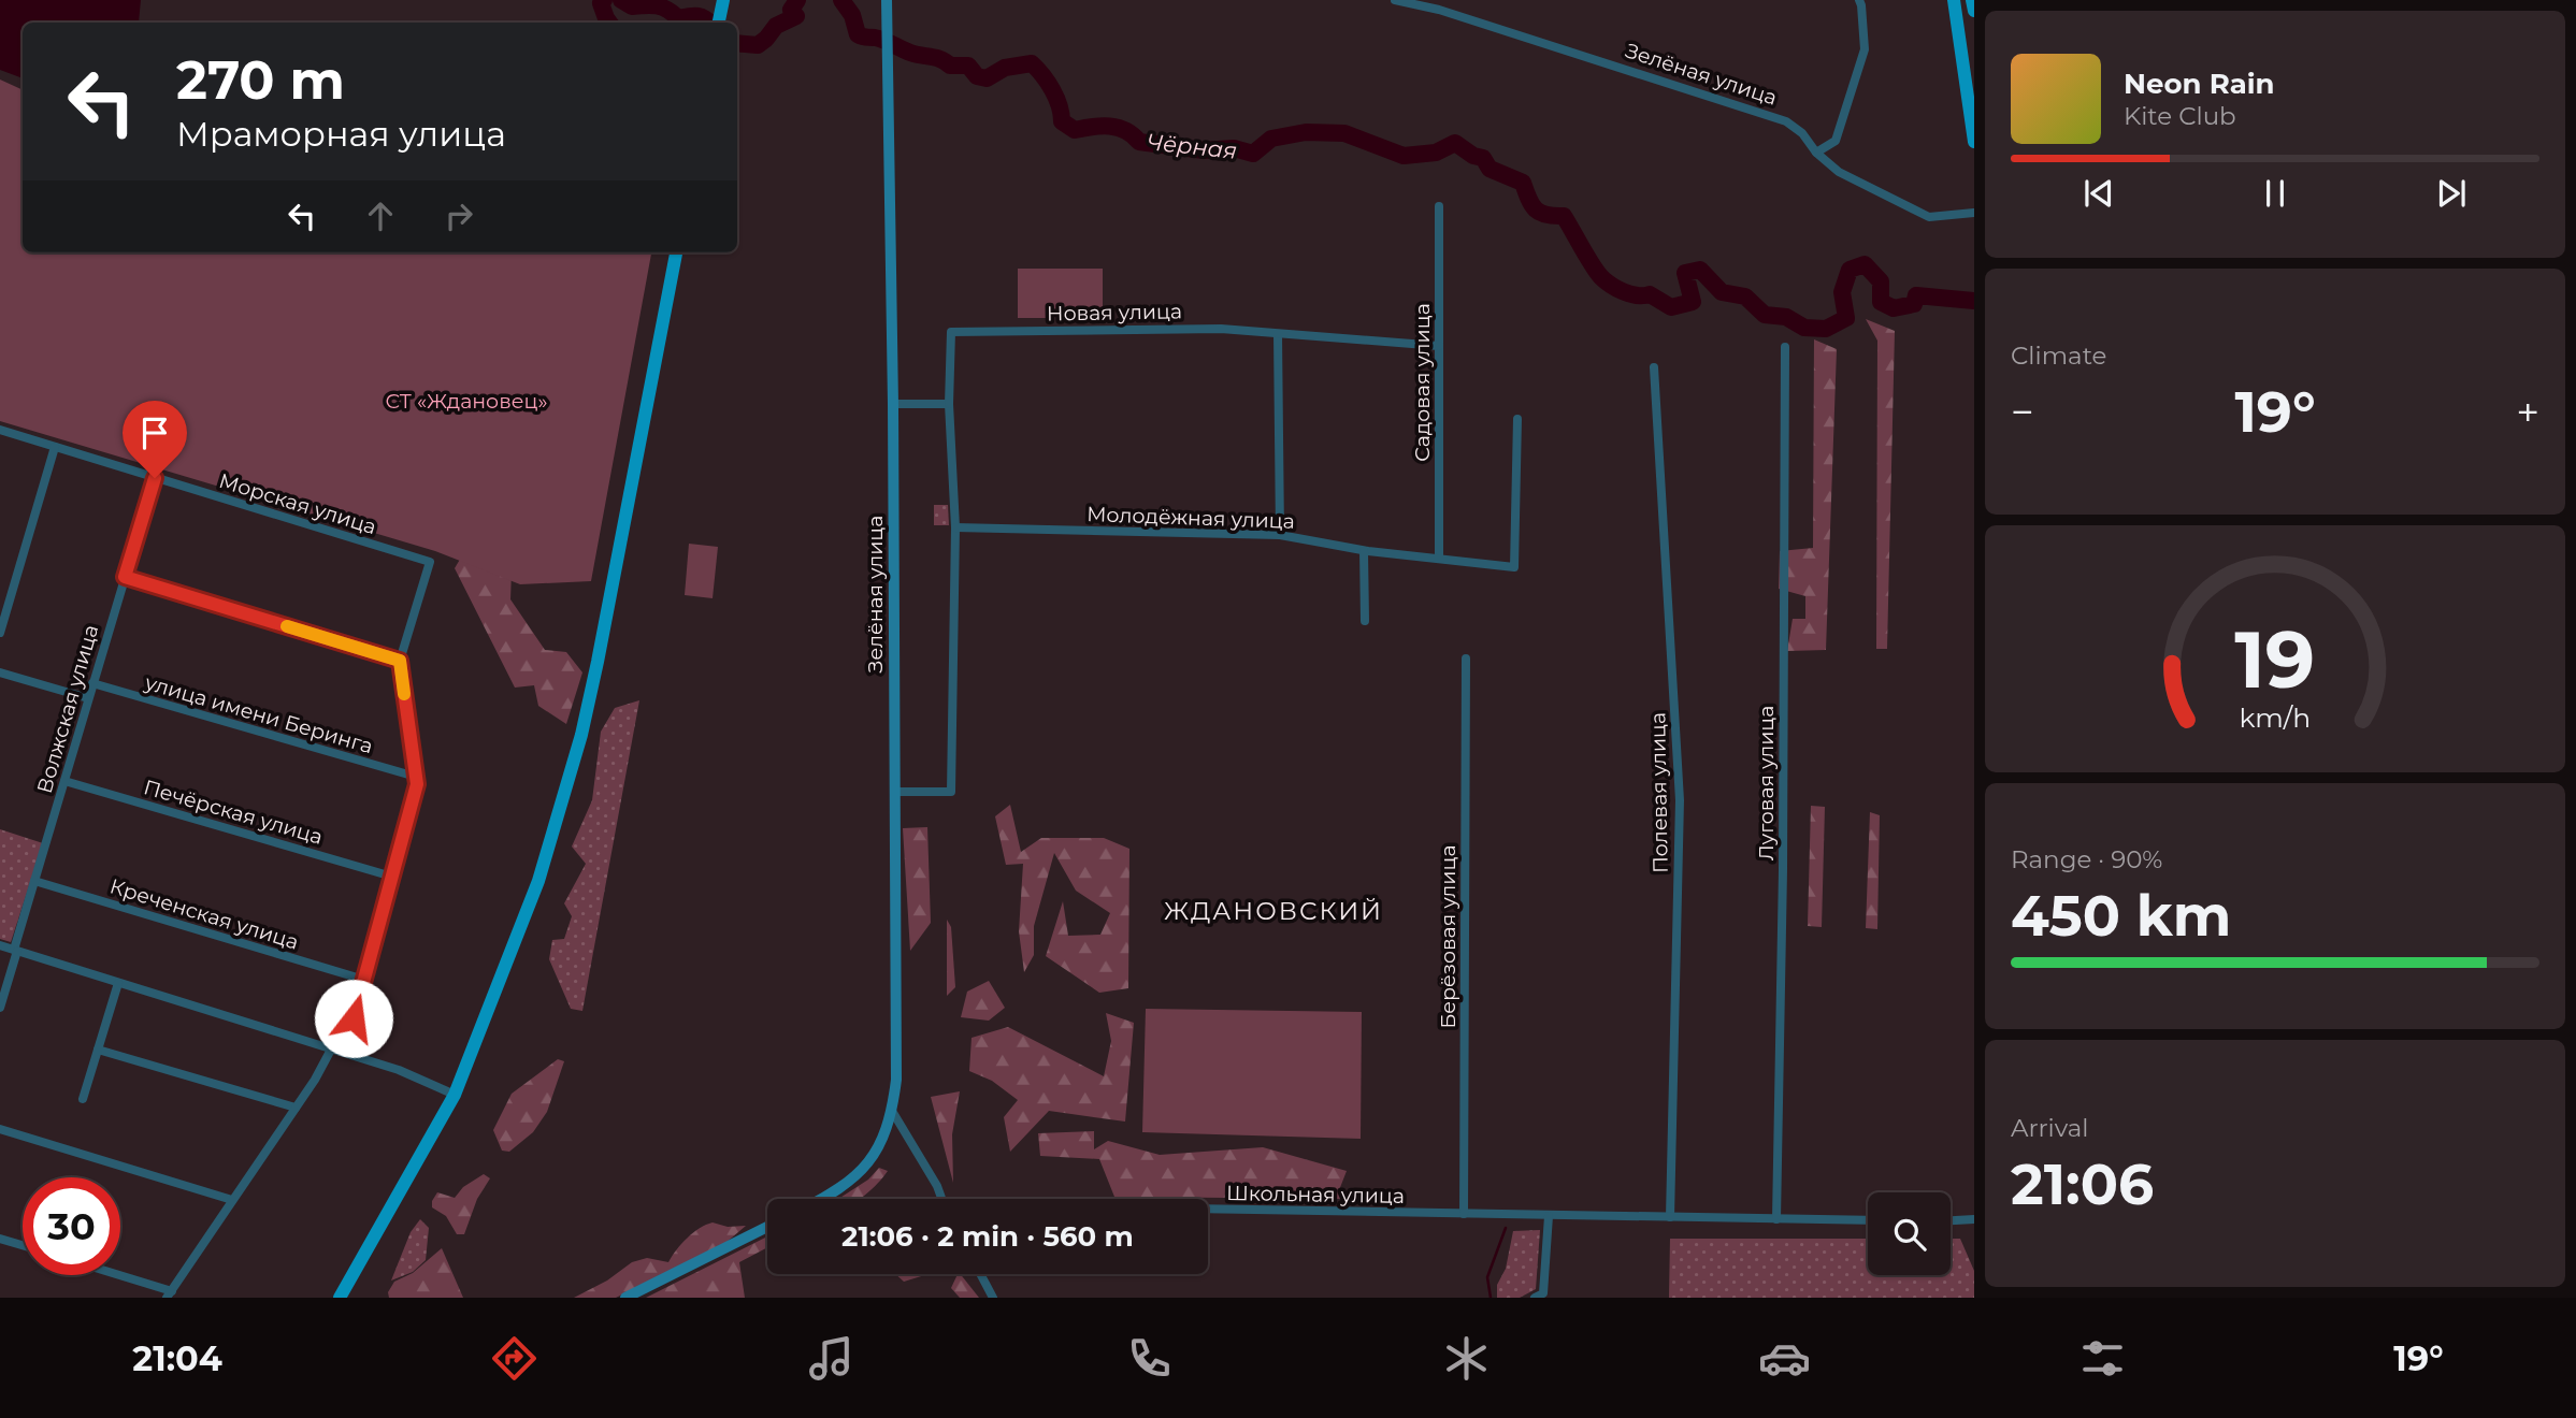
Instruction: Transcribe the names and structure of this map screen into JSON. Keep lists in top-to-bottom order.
{
  "streets": {
    "street": [
      "Зелёная улица",
      "Новая улица",
      "Садовая улица",
      "Морская улица",
      "Молодёжная улица",
      "Волжская улица",
      "улица имени Беринга",
      "Луговая улица",
      "Полевая улица",
      "Печёрская улица",
      "Креченская улица",
      "Берёзовая улица",
      "Школьная улица"
    ]
  },
  "crossings": [
    ["Новая улица", "Садовая улица"],
    ["Садовая улица", "Молодёжная улица"],
    ["Морская улица", "Волжская улица"],
    ["Волжская улица", "улица имени Беринга"],
    ["Волжская улица", "Печёрская улица"],
    ["Волжская улица", "Креченская улица"],
    ["Луговая улица", "Школьная улица"],
    ["Полевая улица", "Школьная улица"],
    ["Берёзовая улица", "Школьная улица"]
  ],
  "districts": ["ЖДАНОВСКИЙ"],
  "water": ["Чёрная"],
  "parks": ["СТ «Ждановец»"],
  "page": {
    "turn": ["270 m", "Мраморная улица"],
    "song": ["Neon Rain", "Kite Club"],
    "tile": [
      "Climate",
      ["Range · 90%", "450 km"],
      ["Arrival", "21:06"]
    ],
    "heat": ["−", "19°", "+"],
    "limit": "30",
    "trip": "21:06 · 2 min · 560 m",
    "tabs": ["21:04", "19°"],
    "gauge": ["19", "km/h"]
  }
}
